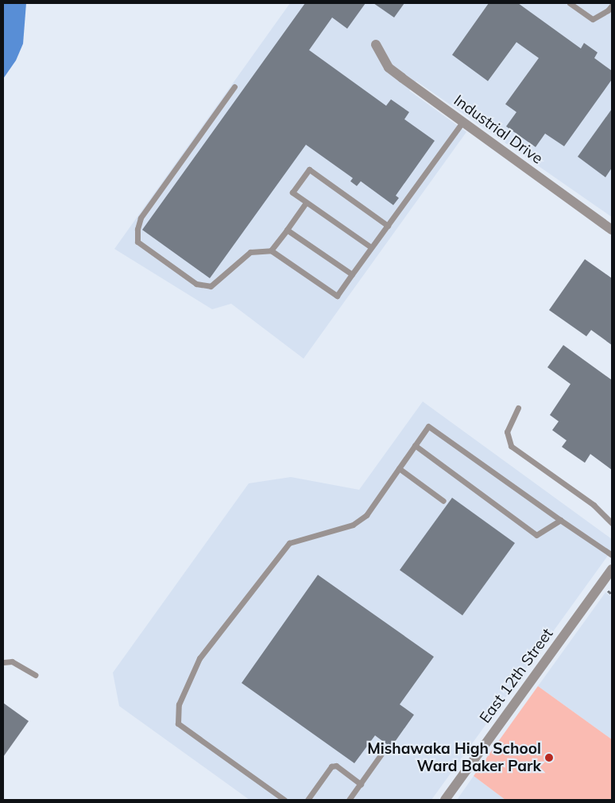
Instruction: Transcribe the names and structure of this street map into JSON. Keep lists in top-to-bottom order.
{
  "streets": {
    "street": ["Industrial Drive", "East 12th Street"]
  },
  "places": ["Mishawaka High School Ward Baker Park"]
}
